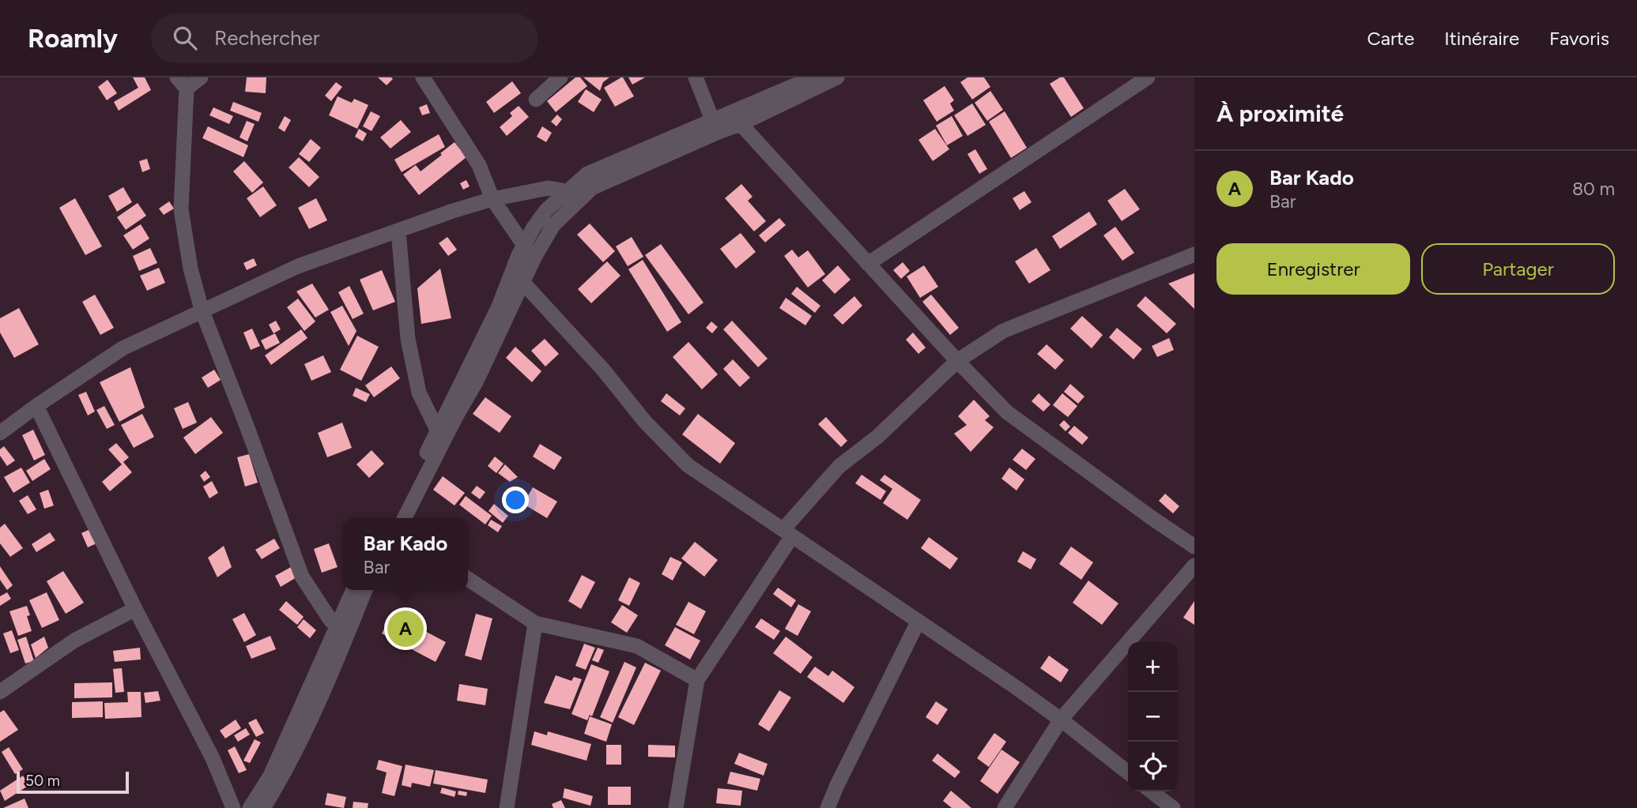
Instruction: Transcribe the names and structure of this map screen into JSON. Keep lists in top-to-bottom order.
{
  "scale_bar": "50 m",
  "page": {
    "header": "Roamly",
    "search": "Rechercher",
    "nav": ["Carte", "Itinéraire", "Favoris"],
    "heading": "À proximité",
    "list": [
      {
        "mark": "A",
        "name": "Bar Kado",
        "note": "Bar",
        "value": "80 m"
      }
    ],
    "buttons": ["Enregistrer", "Partager"],
    "popup": ["Bar Kado", "Bar"],
    "pins": "A",
    "map_buttons": ["+", "−"],
    "scale": "50 m"
  }
}
